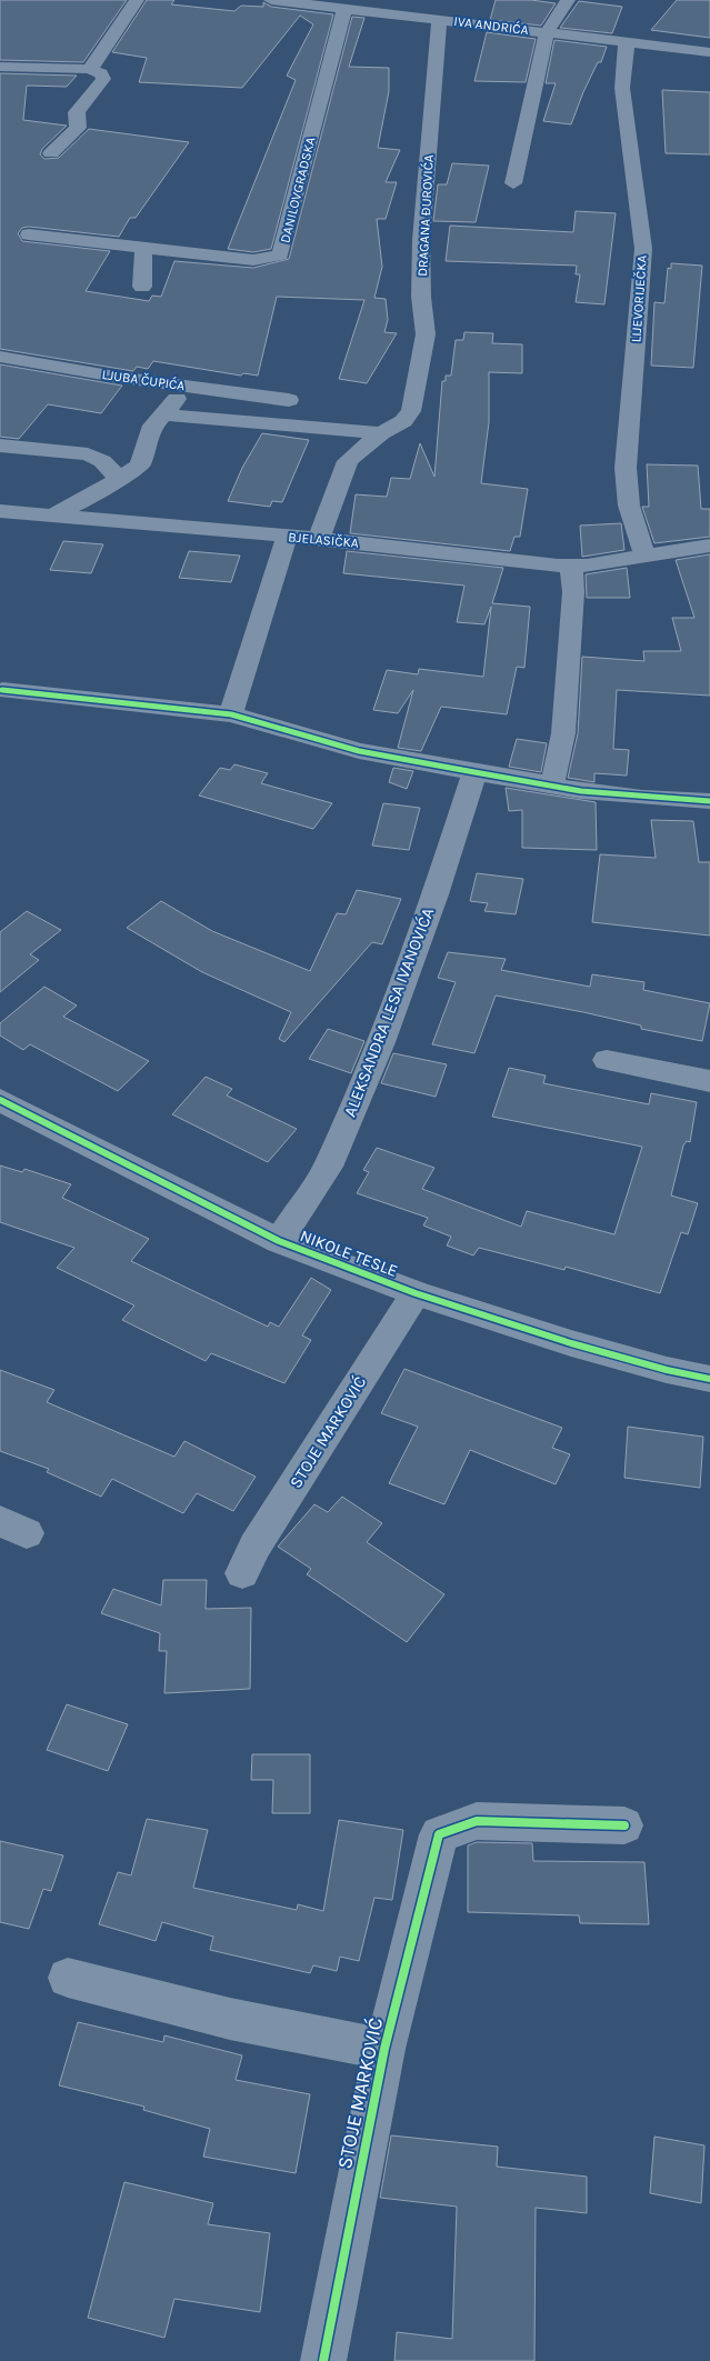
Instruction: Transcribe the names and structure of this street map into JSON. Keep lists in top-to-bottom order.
{
  "streets": {
    "street": [
      "IVA ANDRIĆA",
      "DANILOVGRADSKA",
      "DRAGANA ĐUROVIĆA",
      "LIJEVORIJEČKA",
      "LJUBA ČUPIĆA",
      "BJELASIČKA",
      "ALEKSANDRA LESA IVANOVIĆA",
      "NIKOLE TESLE",
      "STOJE MARKOVIĆ"
    ]
  },
  "crossings": [
    ["IVA ANDRIĆA", "DANILOVGRADSKA"],
    ["IVA ANDRIĆA", "DRAGANA ĐUROVIĆA"],
    ["IVA ANDRIĆA", "LIJEVORIJEČKA"],
    ["LIJEVORIJEČKA", "BJELASIČKA"],
    ["ALEKSANDRA LESA IVANOVIĆA", "NIKOLE TESLE"],
    ["NIKOLE TESLE", "STOJE MARKOVIĆ"]
  ]
}
